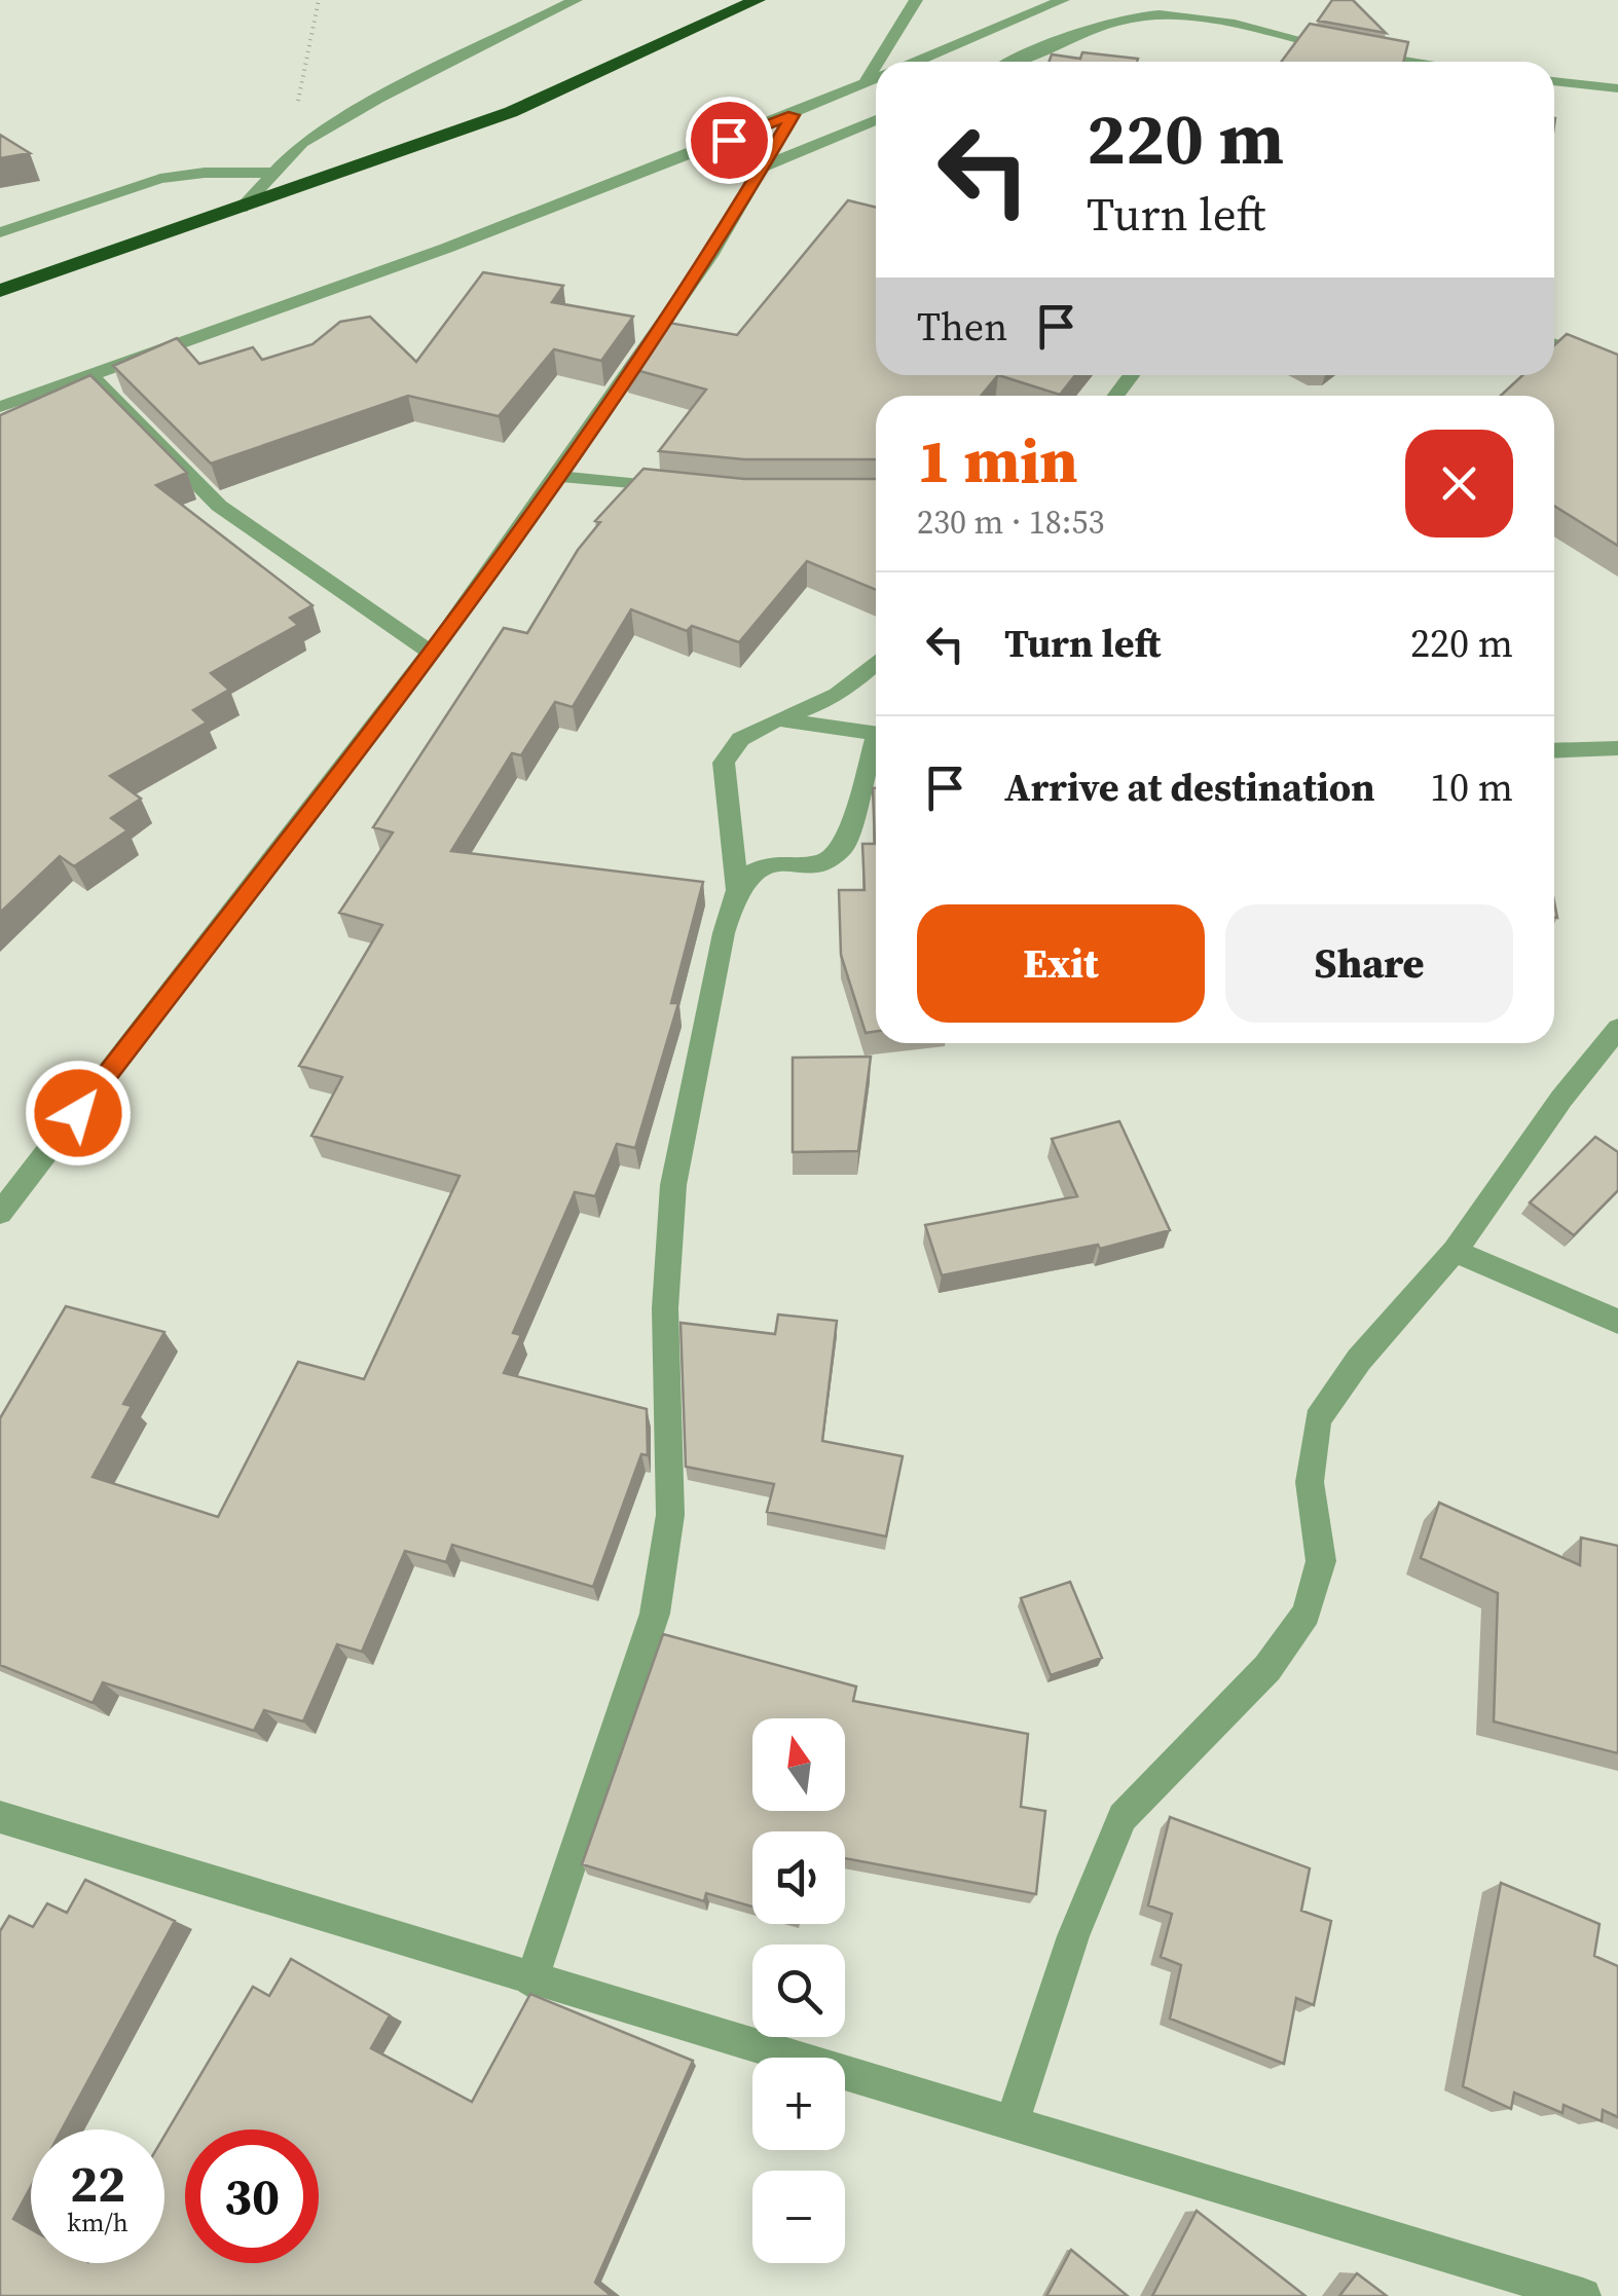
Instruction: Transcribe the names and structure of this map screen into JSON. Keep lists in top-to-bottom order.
{
  "north": "top",
  "page": {
    "turn": ["220 m", "Turn left"],
    "then": "Then",
    "heading": ["1 min", "230 m · 18:53"],
    "list": [
      {
        "name": "Turn left",
        "value": "220 m"
      },
      {
        "name": "Arrive at destination",
        "value": "10 m"
      }
    ],
    "buttons": ["Exit", "Share"],
    "map_buttons": ["+", "−"],
    "speed": "22 km/h",
    "limit": "30"
  }
}
